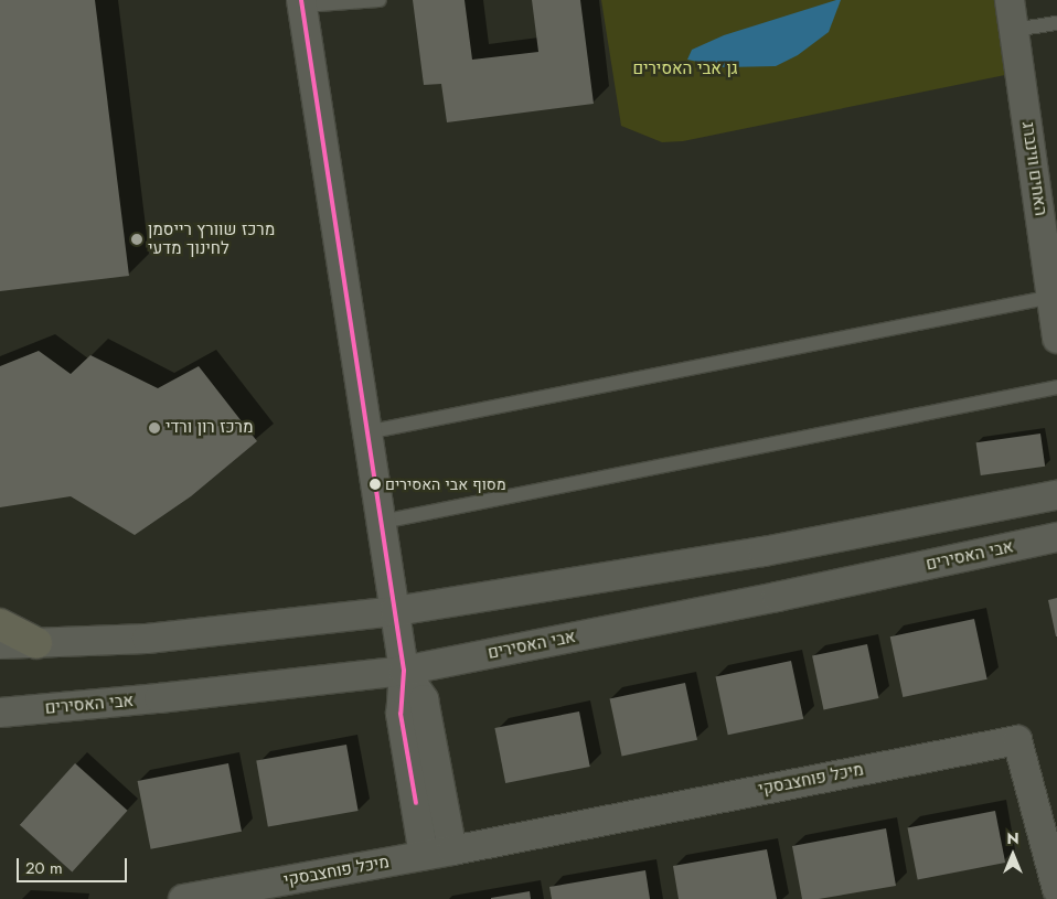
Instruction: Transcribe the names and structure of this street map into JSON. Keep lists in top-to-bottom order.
{
  "streets": {
    "street": ["האחים ווינברג", "אבי האסירים", "מיכל פוחצבסקי"]
  },
  "parks": ["גן אבי האסירים"],
  "places": ["מרכז שוורץ רייסמן לחינוך מדעי", "מרכז רון ורדי", "מסוף אבי האסירים"],
  "scale_bar": "20 m",
  "north": "top"
}
